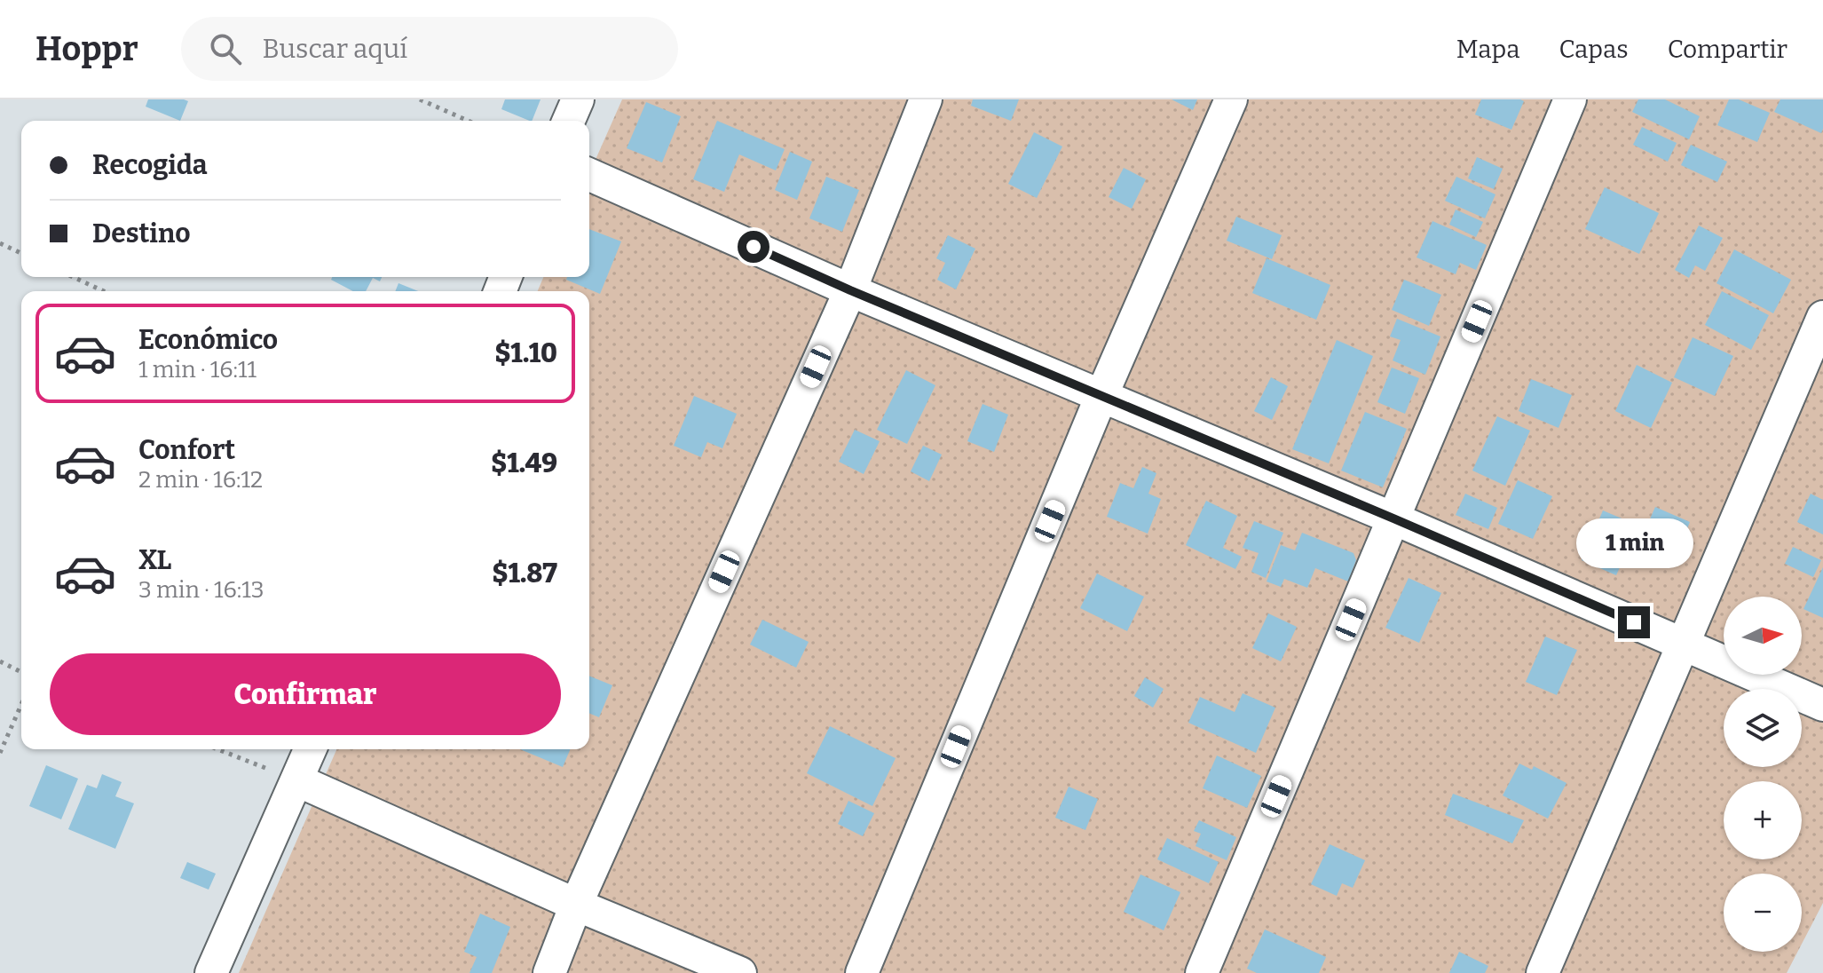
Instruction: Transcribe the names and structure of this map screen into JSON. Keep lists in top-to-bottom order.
{
  "north": "right",
  "page": {
    "header": "Hoppr",
    "search": "Buscar aquí",
    "nav": ["Mapa", "Capas", "Compartir"],
    "banner": ["Recogida", "Destino"],
    "list": [
      {
        "name": "Económico",
        "note": "1 min · 16:11",
        "value": "$1.10"
      },
      {
        "name": "Confort",
        "note": "2 min · 16:12",
        "value": "$1.49"
      },
      {
        "name": "XL",
        "note": "3 min · 16:13",
        "value": "$1.87"
      }
    ],
    "bubble": "1 min",
    "map_buttons": ["+", "−"],
    "buttons": "Confirmar"
  }
}
